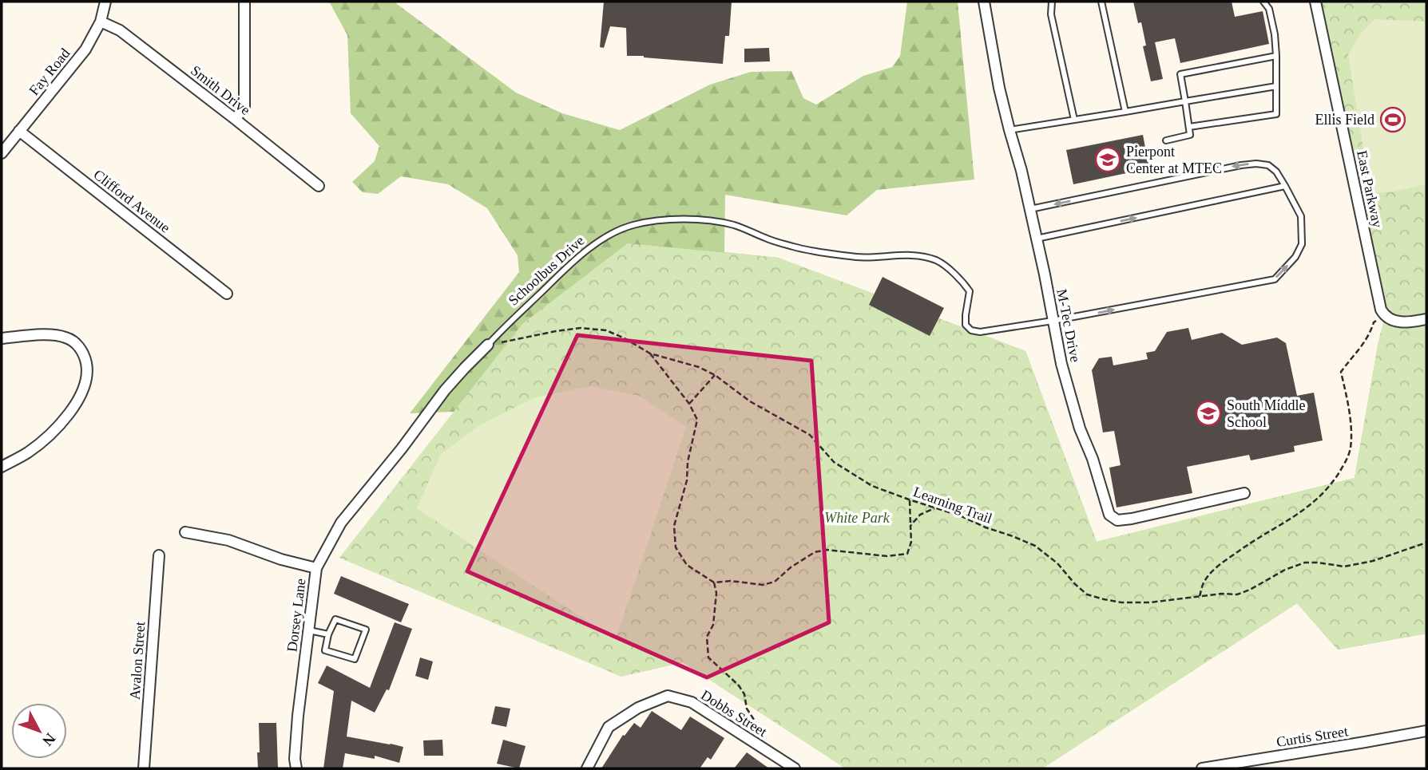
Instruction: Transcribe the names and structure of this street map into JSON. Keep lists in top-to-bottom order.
{
  "streets": {
    "street": [
      "Fay Road",
      "Smith Drive",
      "East Parkway",
      "Clifford Avenue",
      "Schoolbus Drive",
      "M-Tec Drive",
      "Dorsey Lane",
      "Avalon Street",
      "Dobbs Street",
      "Curtis Street"
    ],
    "path": ["Learning Trail"]
  },
  "crossings": [
    ["Fay Road", "Smith Drive"],
    ["Fay Road", "Clifford Avenue"],
    ["Schoolbus Drive", "M-Tec Drive"],
    ["Schoolbus Drive", "Learning Trail"],
    ["Schoolbus Drive", "Dorsey Lane"]
  ],
  "parks": ["White Park"],
  "places": {
    "sports": ["Ellis Field"],
    "school or university": ["Pierpont Center at MTEC", "South Middle School"]
  },
  "north": "bottom right"
}
